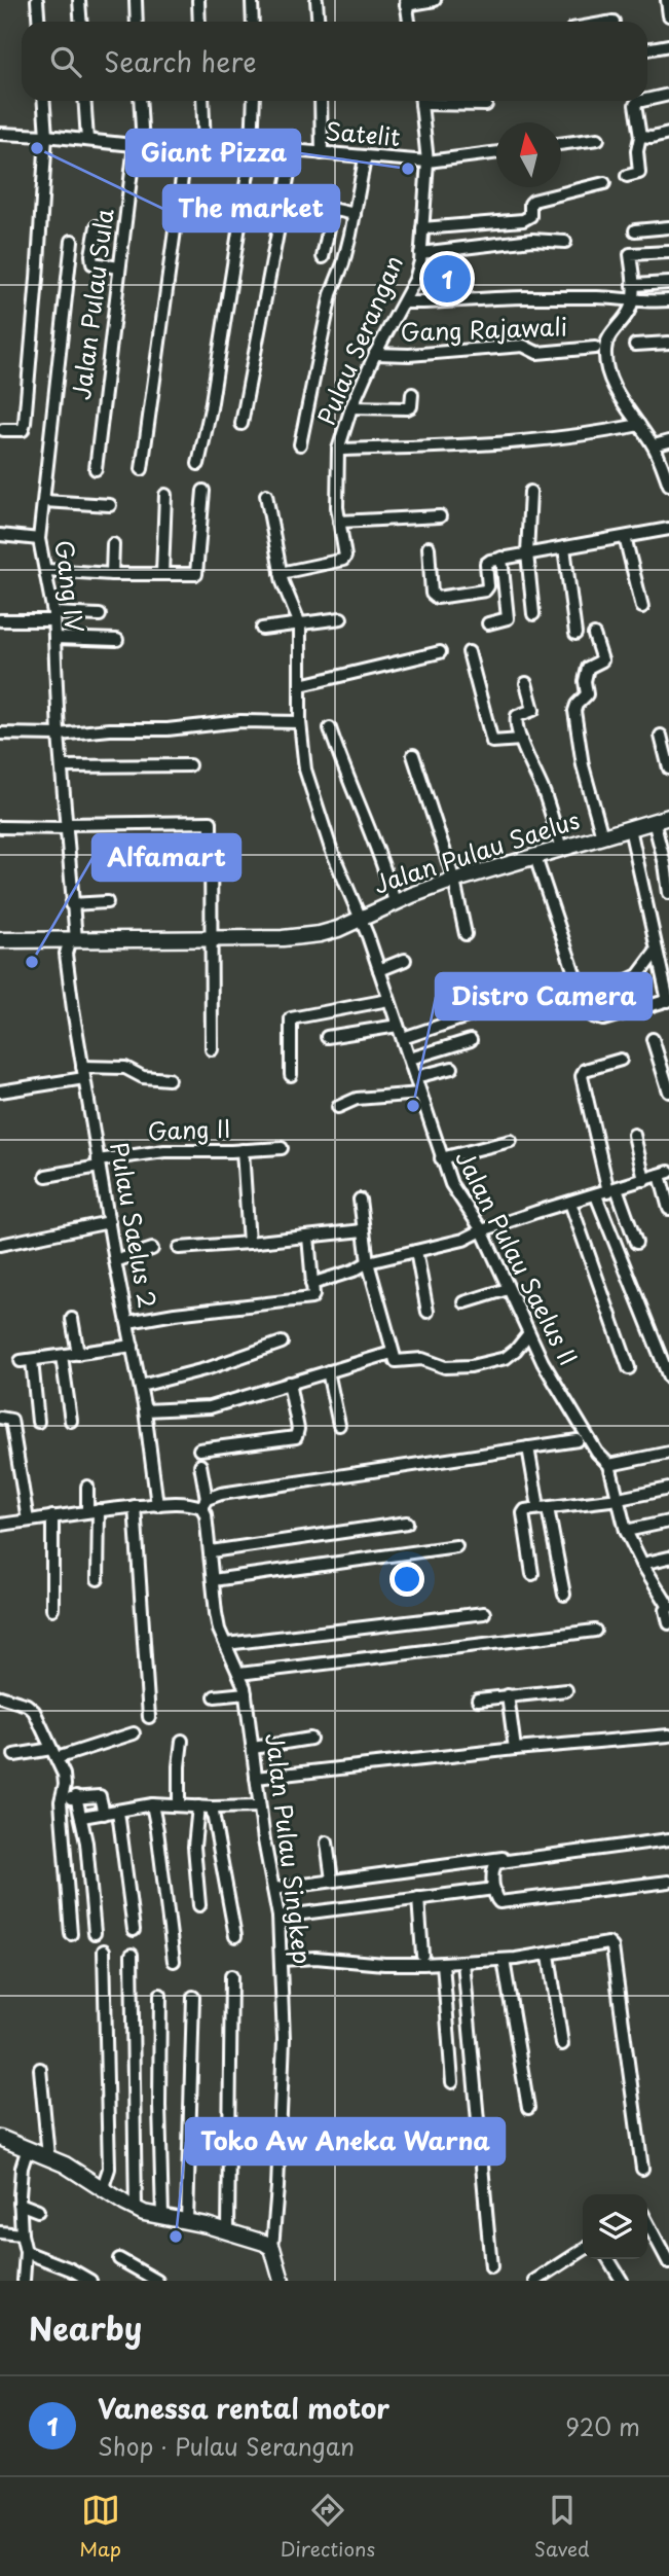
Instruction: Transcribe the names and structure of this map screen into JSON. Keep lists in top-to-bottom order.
{
  "streets": {
    "street": [
      "Satelit",
      "Jalan Pulau Sula",
      "Gang Rajawali",
      "Pulau Serangan",
      "Gang IV",
      "Jalan Pulau Saelus",
      "Gang II",
      "Pulau Saelus 2",
      "Jalan Pulau Saelus II",
      "Jalan Pulau Singkep"
    ]
  },
  "crossings": [
    ["Satelit", "Jalan Pulau Sula"],
    ["Satelit", "Pulau Serangan"],
    ["Gang Rajawali", "Pulau Serangan"],
    ["Pulau Serangan", "Jalan Pulau Saelus II"],
    ["Gang IV", "Jalan Pulau Saelus"],
    ["Gang IV", "Pulau Saelus 2"],
    ["Jalan Pulau Saelus", "Pulau Saelus 2"],
    ["Jalan Pulau Saelus", "Jalan Pulau Saelus II"],
    ["Gang II", "Pulau Saelus 2"]
  ],
  "places": [
    "The market",
    "Giant Pizza",
    "Alfamart",
    "Distro Camera",
    "Toko Aw Aneka Warna"
  ],
  "north": "top",
  "page": {
    "search": "Search here",
    "pins": "1",
    "heading": "Nearby",
    "list": [
      {
        "mark": "1",
        "name": "Vanessa rental motor",
        "note": "Shop · Pulau Serangan",
        "value": "920 m"
      }
    ],
    "nav": ["Map", "Directions", "Saved"]
  }
}
